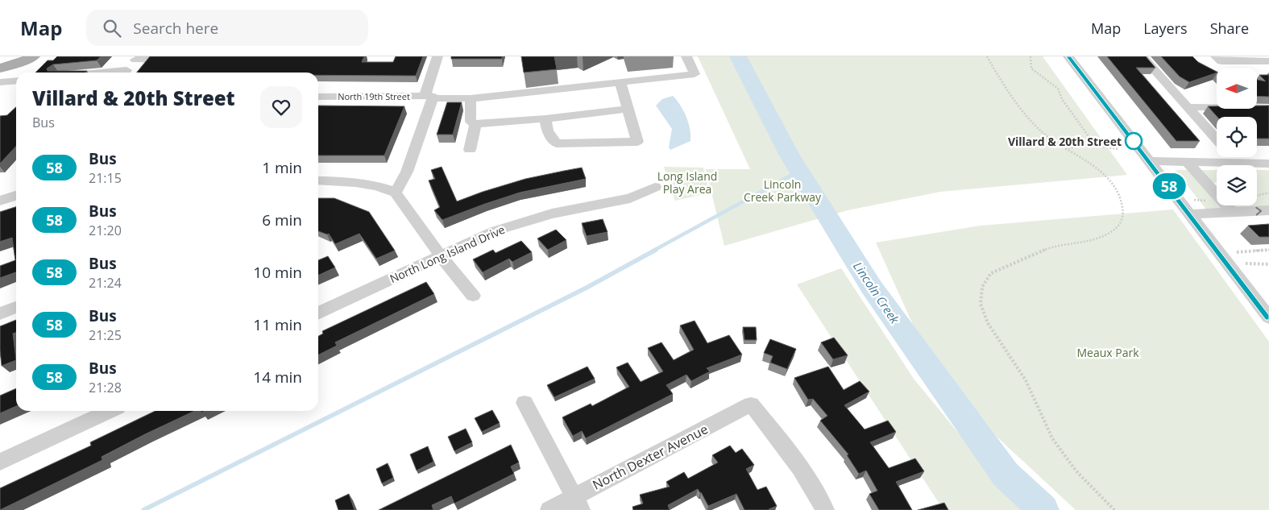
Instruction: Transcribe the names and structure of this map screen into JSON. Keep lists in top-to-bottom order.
{
  "streets": {
    "street": ["North 19th Street", "North Long Island Drive", "North Dexter Avenue"]
  },
  "water": ["Lincoln Creek"],
  "parks": ["Long Island Play Area", "Lincoln Creek Parkway", "Meaux Park"],
  "places": ["Villard & 20th Street"],
  "lines": ["bus line 58"],
  "north": "left",
  "page": {
    "header": "Map",
    "search": "Search here",
    "nav": ["Map", "Layers", "Share"],
    "on_map": "58",
    "heading": ["Villard & 20th Street", "Bus"],
    "list": [
      {
        "mark": "58",
        "name": "Bus",
        "note": "21:15",
        "value": "1 min"
      },
      {
        "mark": "58",
        "name": "Bus",
        "note": "21:20",
        "value": "6 min"
      },
      {
        "mark": "58",
        "name": "Bus",
        "note": "21:24",
        "value": "10 min"
      },
      {
        "mark": "58",
        "name": "Bus",
        "note": "21:25",
        "value": "11 min"
      },
      {
        "mark": "58",
        "name": "Bus",
        "note": "21:28",
        "value": "14 min"
      }
    ]
  }
}
